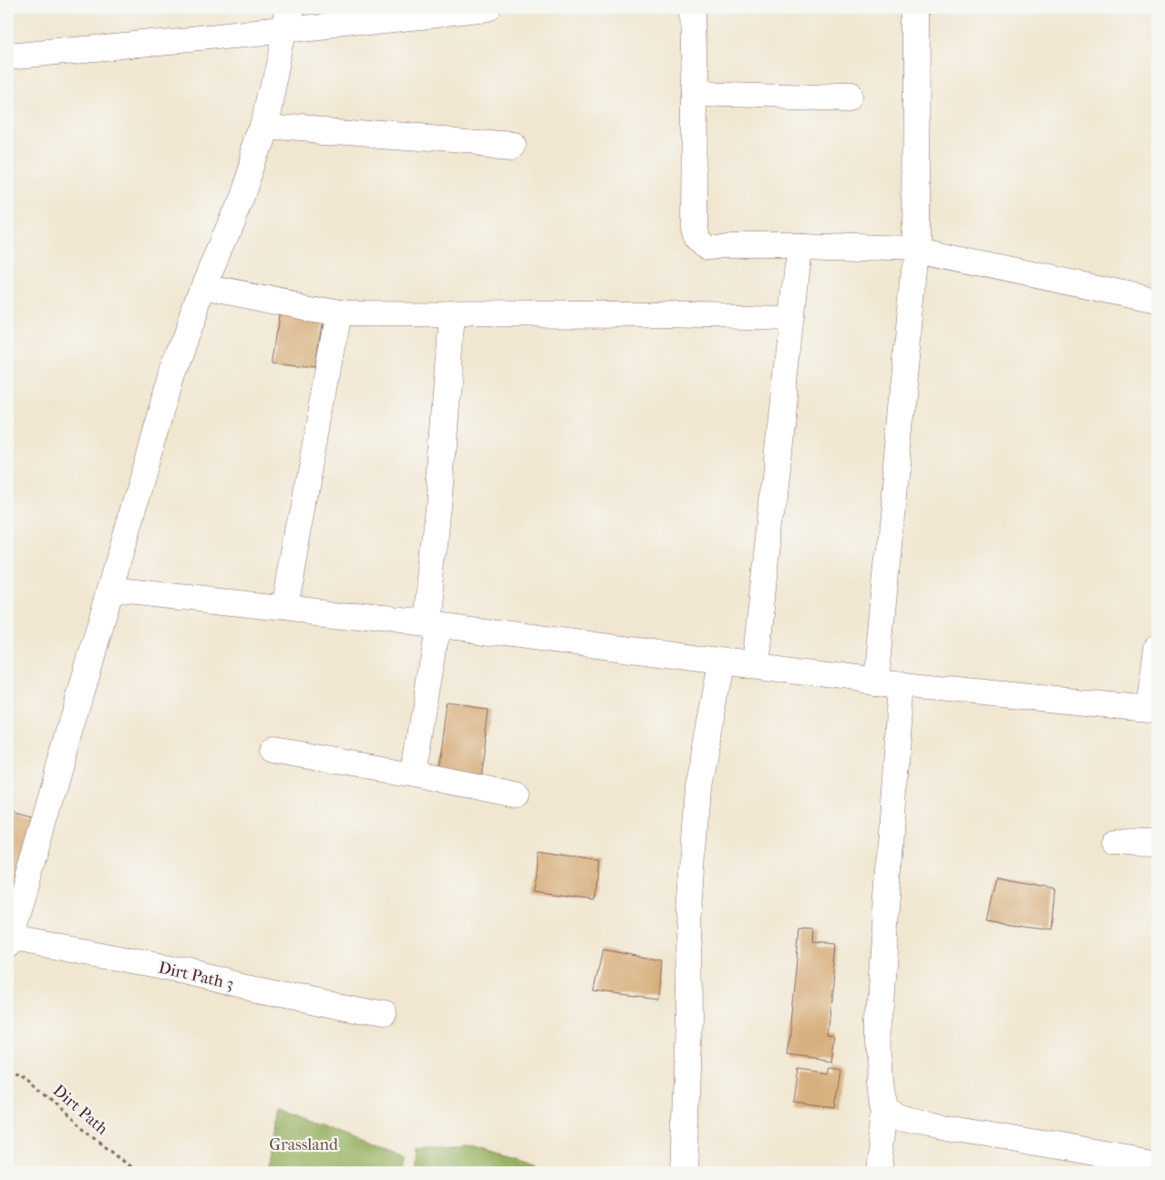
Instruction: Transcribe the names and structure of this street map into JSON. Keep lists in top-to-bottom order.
{
  "streets": {
    "street": ["Dirt Path 3"],
    "path": ["Dirt Path"]
  },
  "parks": ["Grassland"]
}
